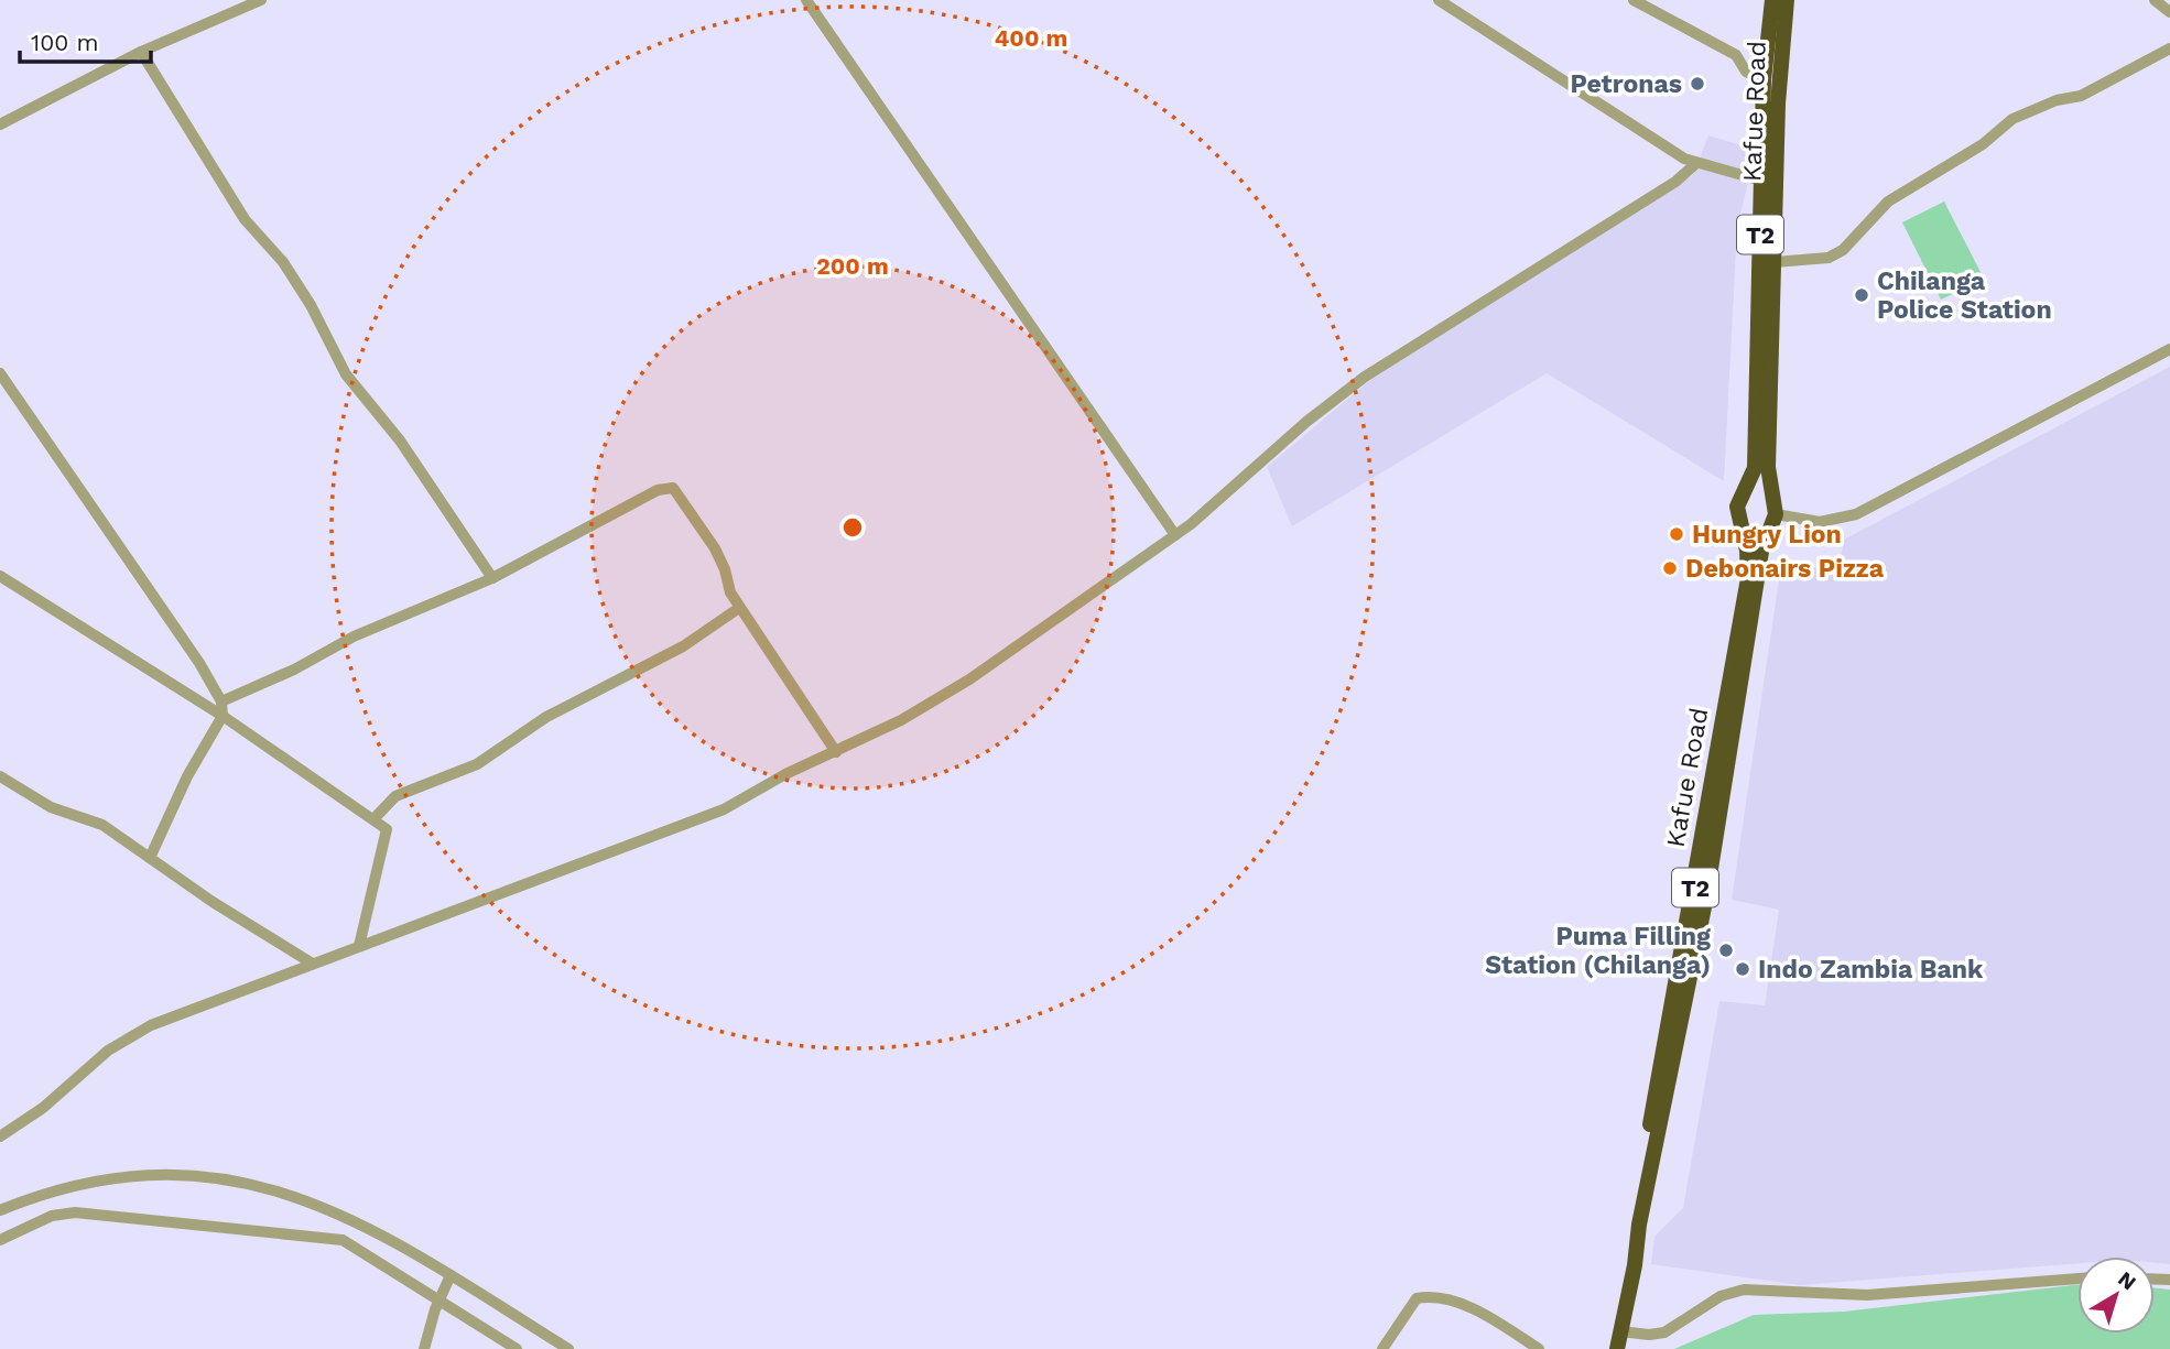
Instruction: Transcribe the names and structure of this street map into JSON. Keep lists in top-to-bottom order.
{
  "streets": {
    "highway": ["Kafue Road", "T2"]
  },
  "places": [
    "Petronas",
    "Chilanga Police Station",
    "Hungry Lion",
    "Debonairs Pizza",
    "Puma Filling Station (Chilanga)",
    "Indo Zambia Bank"
  ],
  "scale_bar": "100 m",
  "north": "top right",
  "rings": ["400 m", "200 m"]
}
